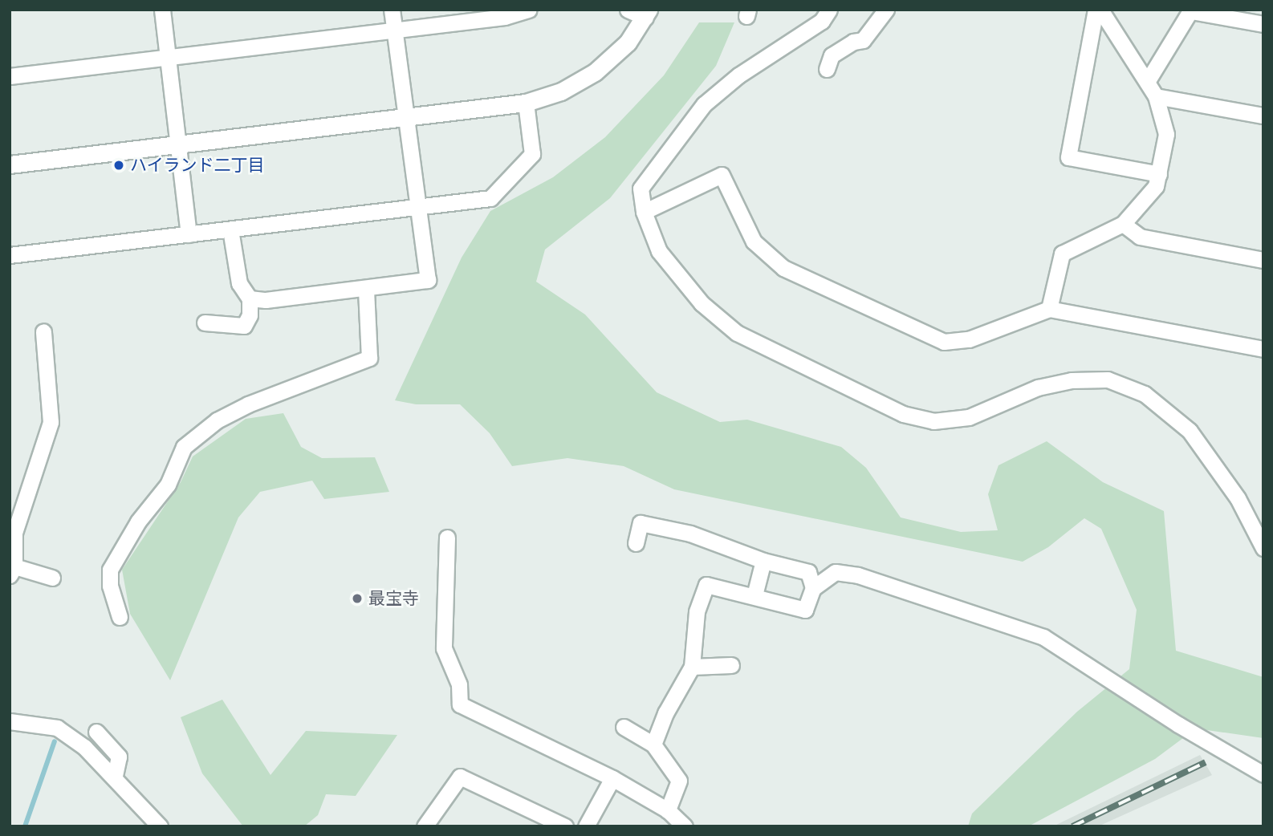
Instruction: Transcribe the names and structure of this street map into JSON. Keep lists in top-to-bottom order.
{
  "places": ["ハイランド二丁目", "最宝寺"]
}
